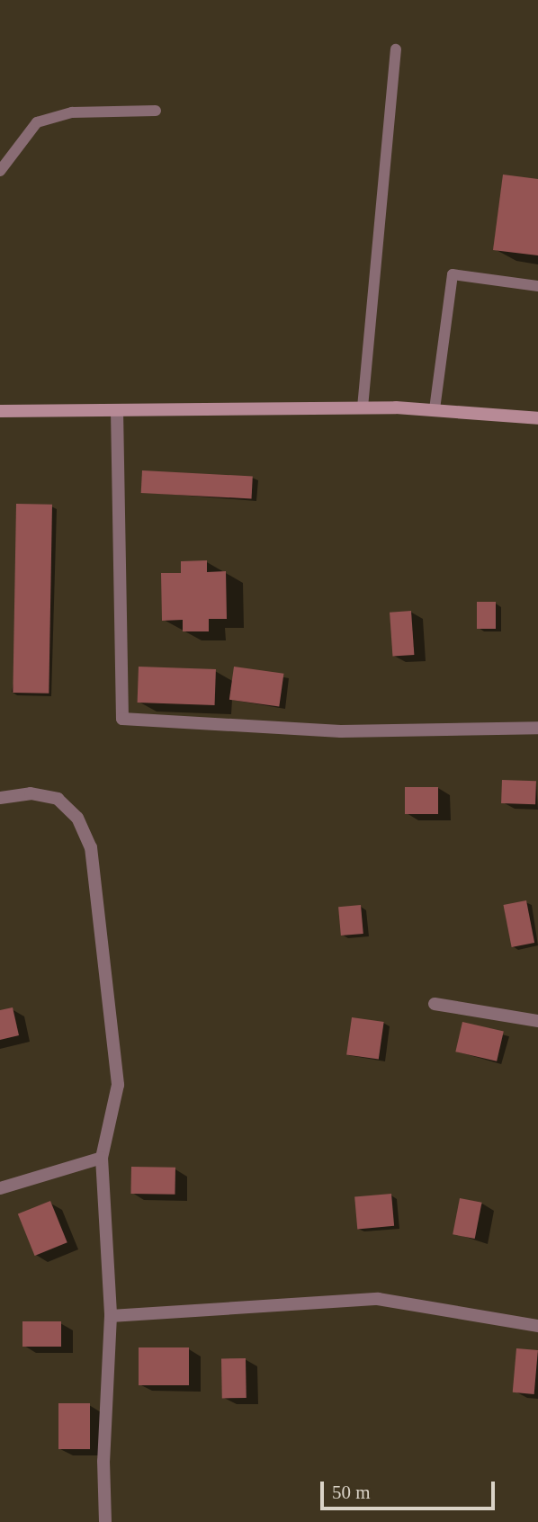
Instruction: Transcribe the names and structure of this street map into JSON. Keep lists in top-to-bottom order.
{
  "scale_bar": "50 m"
}
